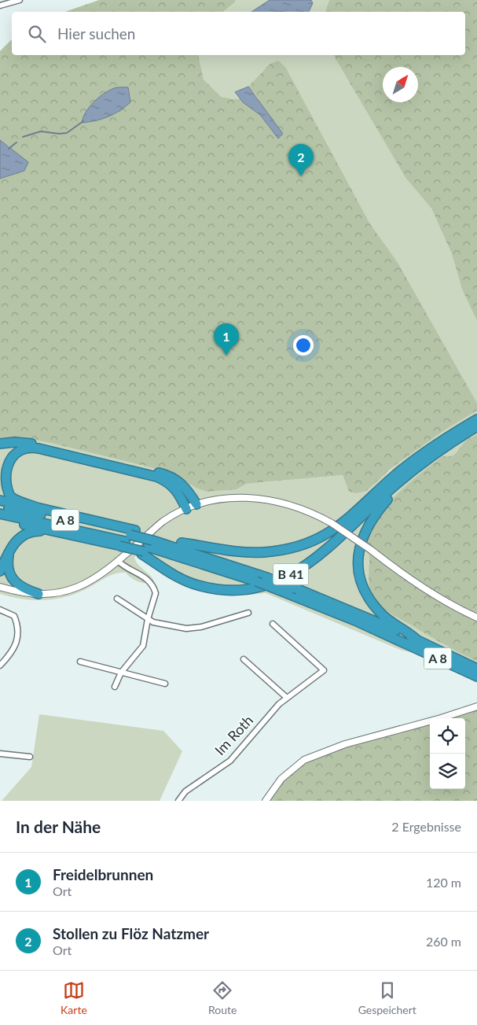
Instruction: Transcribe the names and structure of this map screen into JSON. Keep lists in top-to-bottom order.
{
  "streets": {
    "highway": ["A 8", "B 41"],
    "street": ["Im Roth"]
  },
  "crossings": [
    ["A 8", "B 41"]
  ],
  "north": "top right",
  "page": {
    "search": "Hier suchen",
    "pins": ["2", "1"],
    "heading": ["In der Nähe", "2 Ergebnisse"],
    "list": [
      {
        "mark": "1",
        "name": "Freidelbrunnen",
        "note": "Ort",
        "value": "120 m"
      },
      {
        "mark": "2",
        "name": "Stollen zu Flöz Natzmer",
        "note": "Ort",
        "value": "260 m"
      }
    ],
    "nav": ["Karte", "Route", "Gespeichert"]
  }
}
